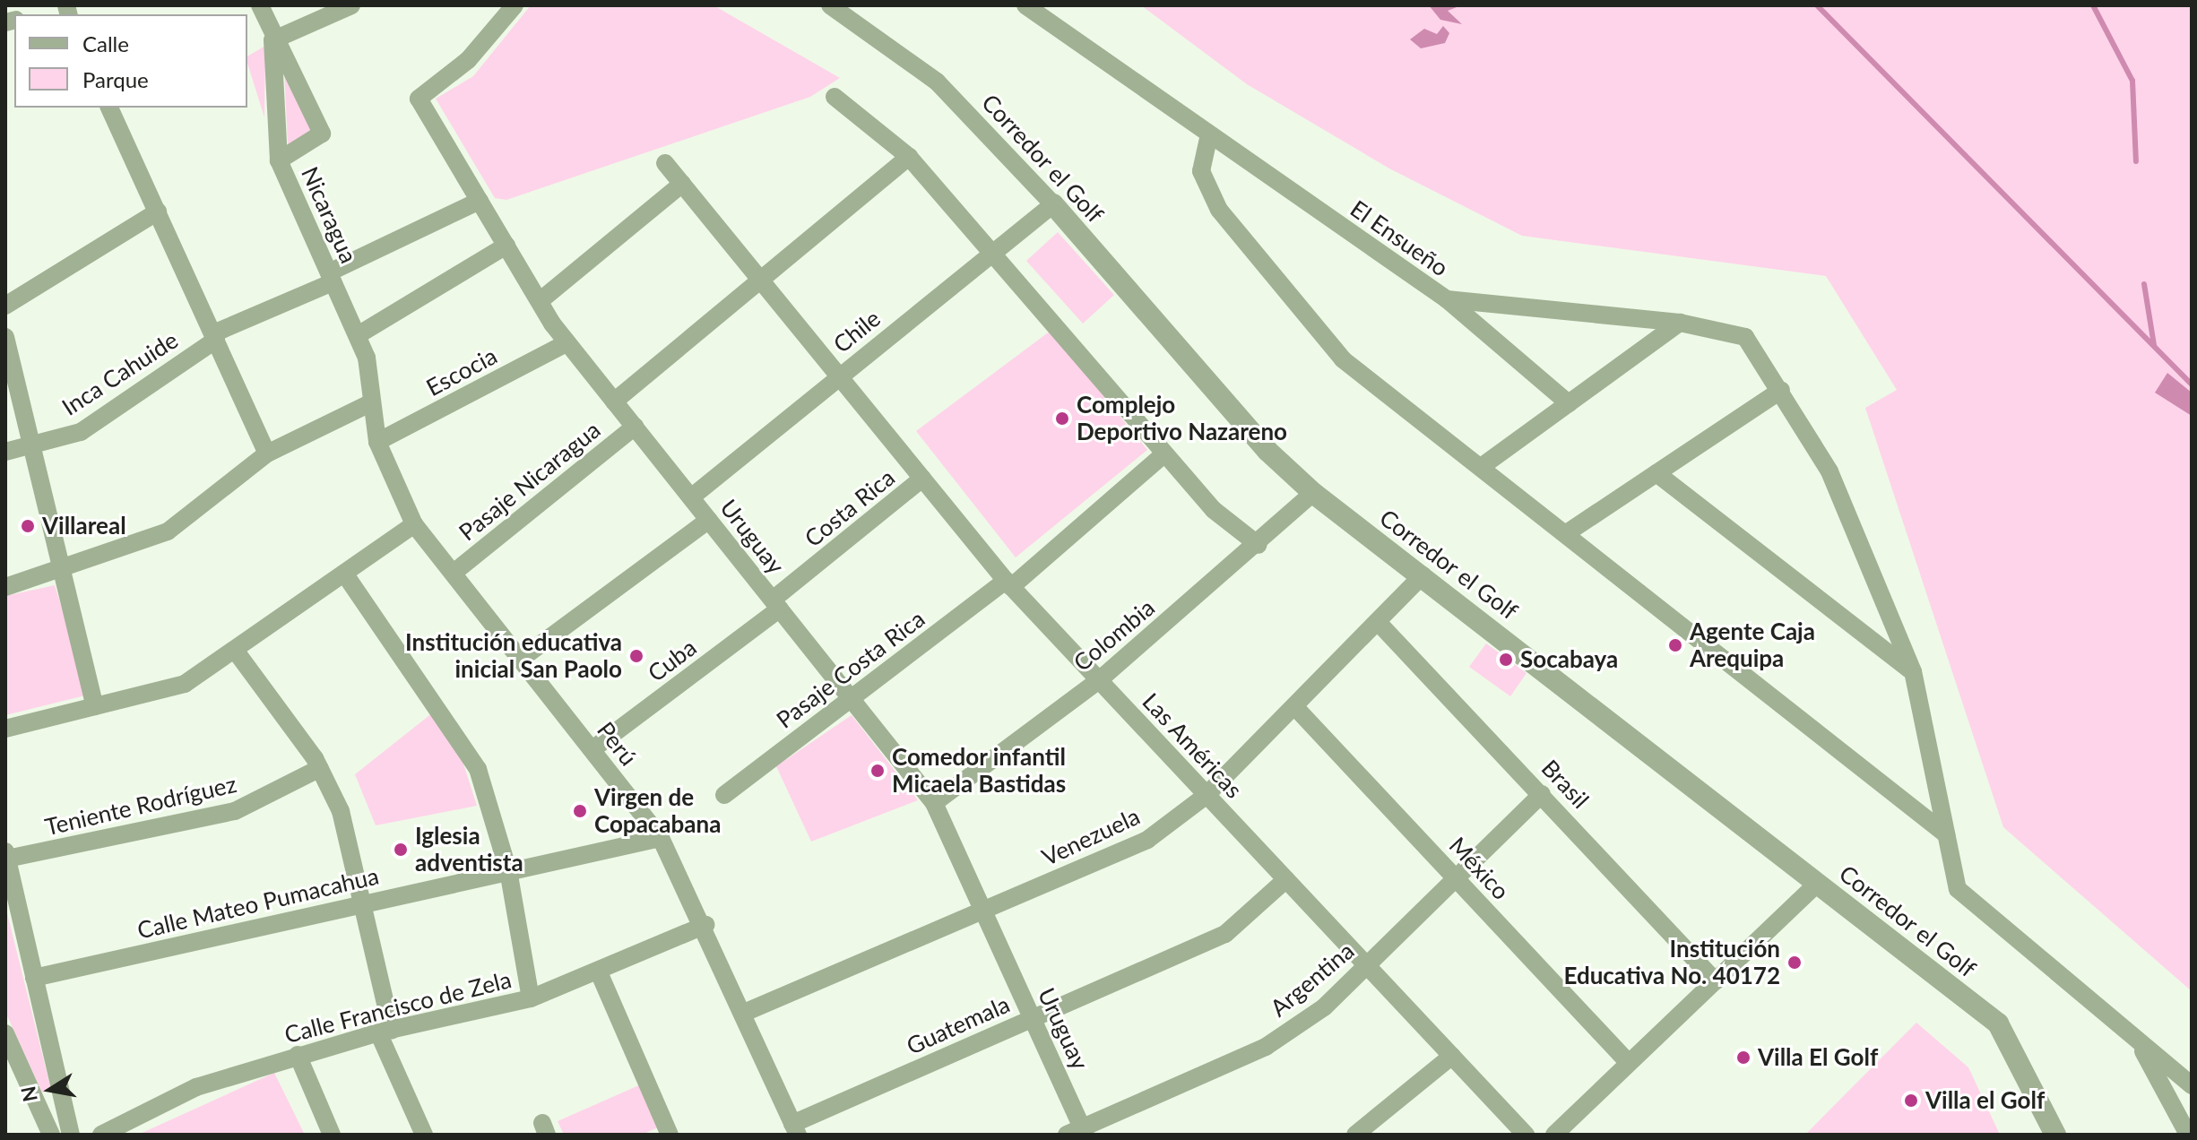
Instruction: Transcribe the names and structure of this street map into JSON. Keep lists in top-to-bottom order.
{
  "streets": {
    "street": [
      "Corredor el Golf",
      "Nicaragua",
      "El Ensueño",
      "Chile",
      "Escocia",
      "Inca Cahuide",
      "Pasaje Nicaragua",
      "Costa Rica",
      "Uruguay",
      "Colombia",
      "Cuba",
      "Pasaje Costa Rica",
      "Perú",
      "Las Américas",
      "Brasil",
      "Teniente Rodríguez",
      "Venezuela",
      "México",
      "Calle Mateo Pumacahua",
      "Argentina",
      "Calle Francisco de Zela",
      "Guatemala"
    ]
  },
  "crossings": [
    ["Corredor el Golf", "Chile"],
    ["Corredor el Golf", "Colombia"],
    ["Corredor el Golf", "Venezuela"],
    ["Nicaragua", "Inca Cahuide"],
    ["Nicaragua", "Perú"],
    ["Chile", "Uruguay"],
    ["Chile", "Las Américas"],
    ["Escocia", "Uruguay"],
    ["Escocia", "Perú"],
    ["Inca Cahuide", "Uruguay"],
    ["Pasaje Nicaragua", "Uruguay"],
    ["Pasaje Nicaragua", "Perú"],
    ["Costa Rica", "Uruguay"],
    ["Costa Rica", "Cuba"],
    ["Costa Rica", "Las Américas"],
    ["Uruguay", "Colombia"],
    ["Uruguay", "Cuba"],
    ["Uruguay", "Pasaje Costa Rica"],
    ["Uruguay", "Venezuela"],
    ["Uruguay", "Argentina"],
    ["Uruguay", "Guatemala"],
    ["Colombia", "Las Américas"],
    ["Cuba", "Perú"],
    ["Pasaje Costa Rica", "Las Américas"],
    ["Perú", "Venezuela"],
    ["Perú", "Calle Mateo Pumacahua"],
    ["Perú", "Calle Francisco de Zela"],
    ["Perú", "Guatemala"],
    ["Las Américas", "Venezuela"],
    ["Las Américas", "Argentina"],
    ["Las Américas", "Guatemala"],
    ["Brasil", "Venezuela"],
    ["Brasil", "Argentina"],
    ["Venezuela", "México"],
    ["México", "Argentina"]
  ],
  "places": [
    "Complejo Deportivo Nazareno",
    "Villareal",
    "Agente Caja Arequipa",
    "Institución educativa inicial San Paolo",
    "Socabaya",
    "Comedor infantil Micaela Bastidas",
    "Virgen de Copacabana",
    "Iglesia adventista",
    "Institución Educativa No. 40172",
    "Villa El Golf",
    "Villa el Golf"
  ],
  "legend": ["Calle", "Parque"],
  "north": "left"
}
